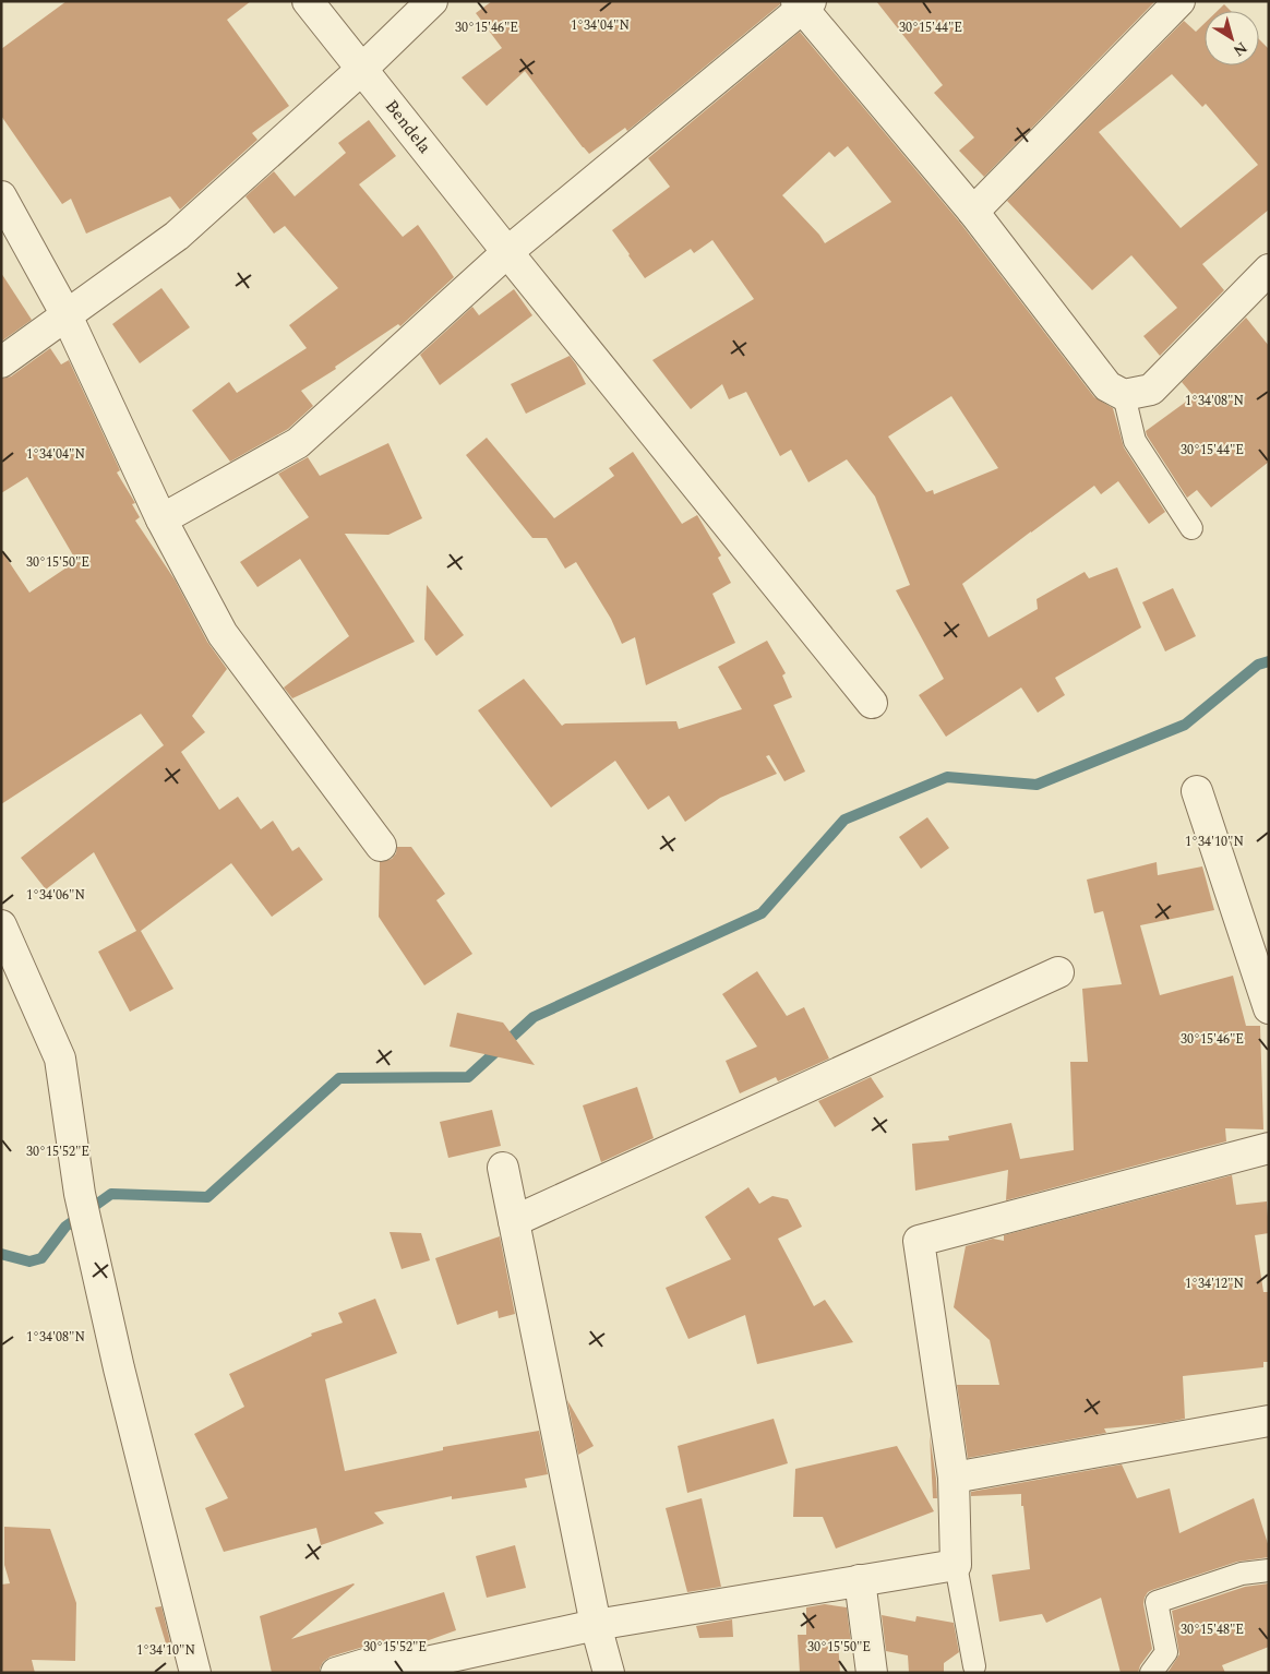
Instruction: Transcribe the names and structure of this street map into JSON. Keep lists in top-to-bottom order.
{
  "streets": {
    "street": ["Bendela"]
  },
  "north": "bottom right",
  "coordinates": [
    "1°34'04\"N",
    "30°15'44\"E",
    "30°15'46\"E",
    "1°34'08\"N",
    "30°15'50\"E",
    "1°34'10\"N",
    "1°34'06\"N",
    "30°15'52\"E",
    "1°34'12\"N",
    "30°15'48\"E"
  ]
}
